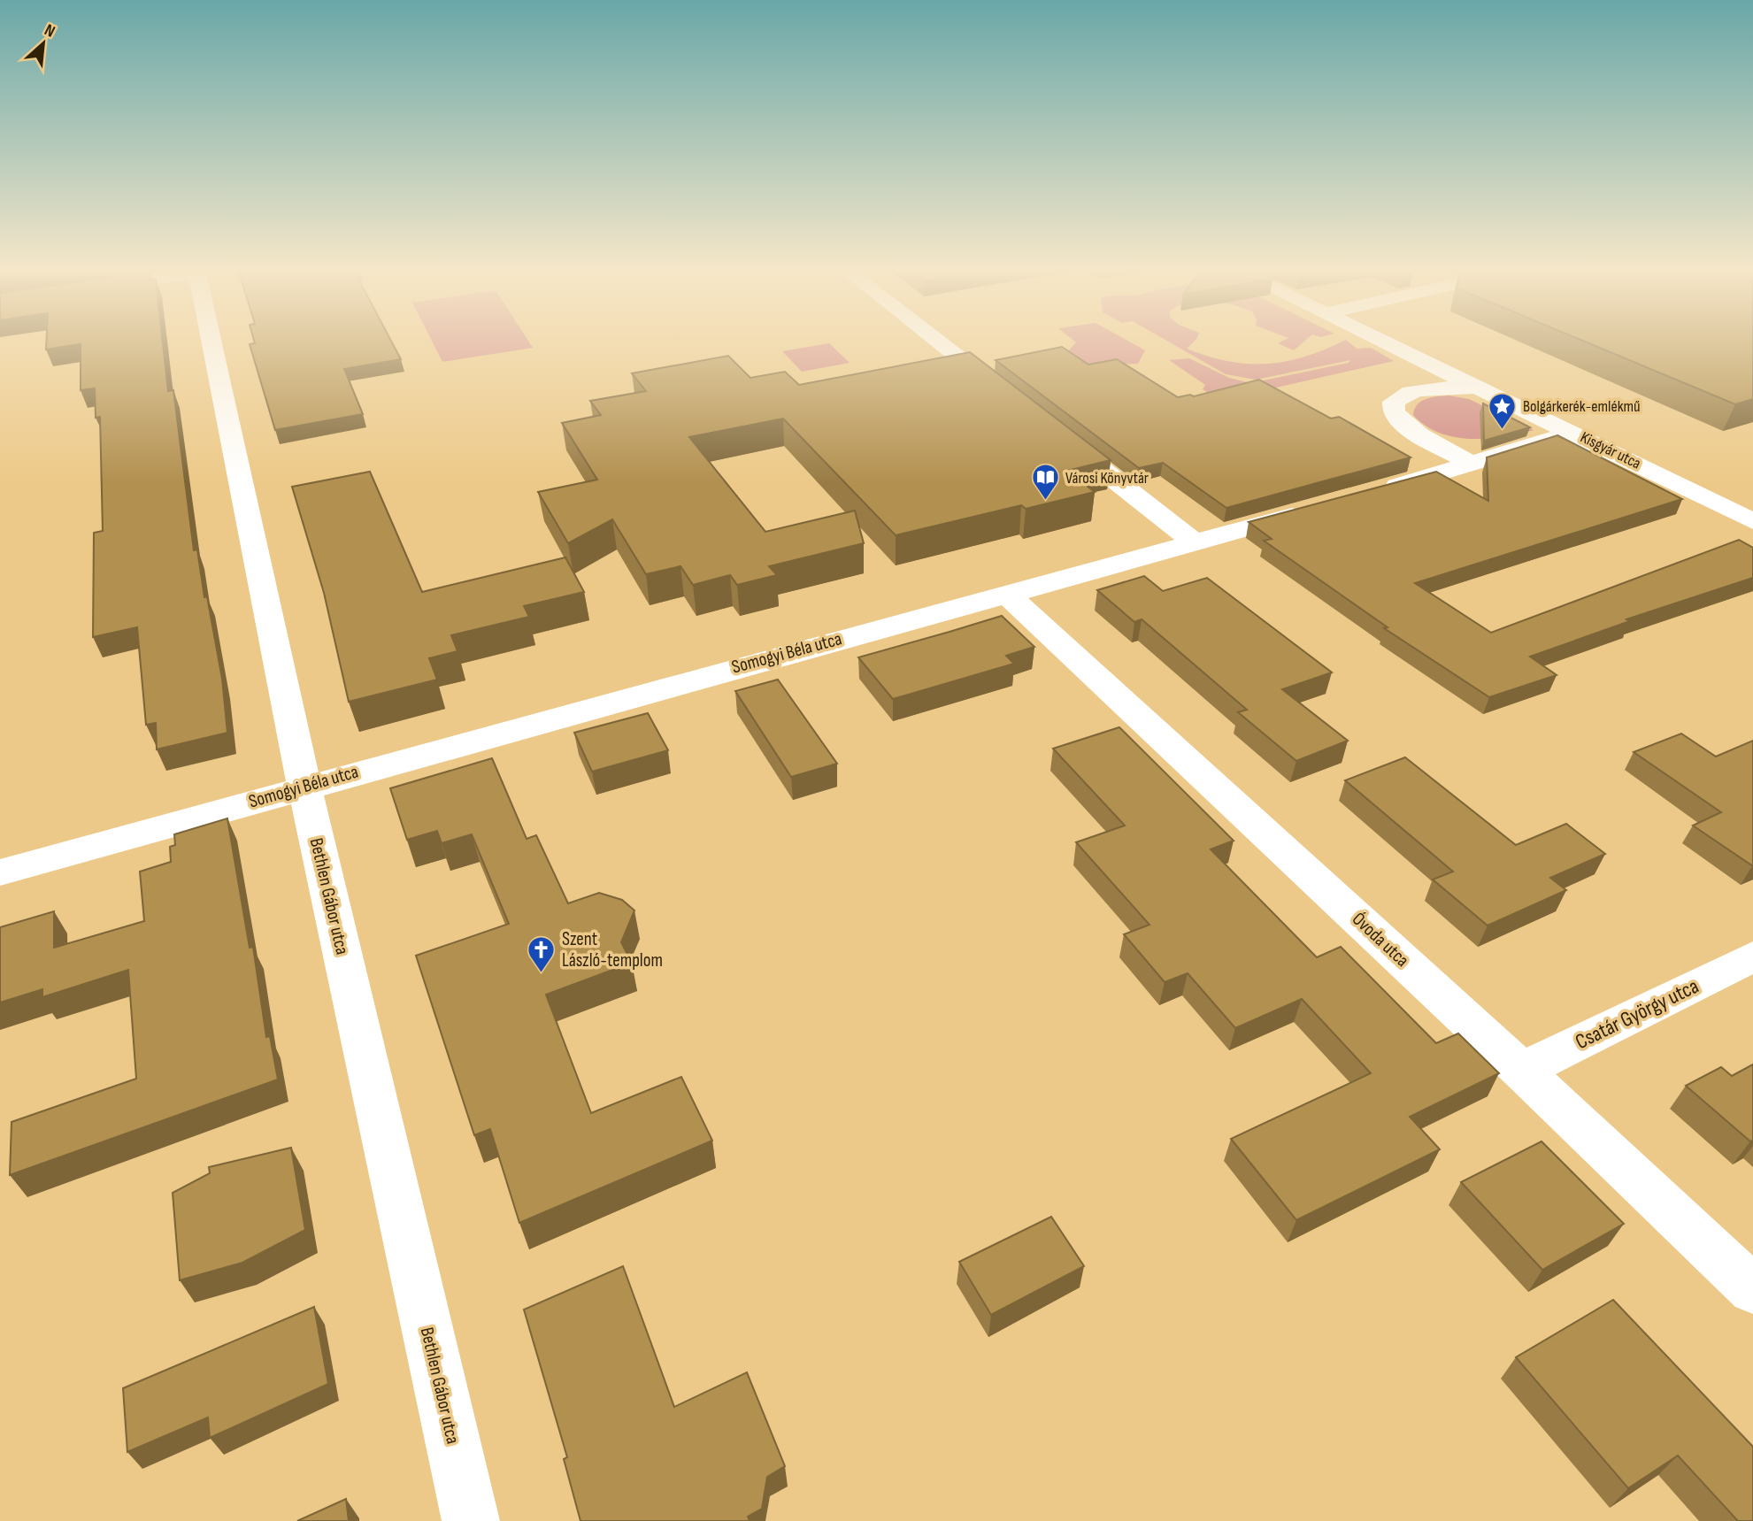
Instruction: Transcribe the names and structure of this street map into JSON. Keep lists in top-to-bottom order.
{
  "streets": {
    "street": [
      "Kisgyár utca",
      "Somogyi Béla utca",
      "Bethlen Gábor utca",
      "Óvoda utca",
      "Csatár György utca"
    ]
  },
  "crossings": [
    ["Somogyi Béla utca", "Bethlen Gábor utca"],
    ["Somogyi Béla utca", "Óvoda utca"],
    ["Óvoda utca", "Csatár György utca"]
  ],
  "places": {
    "place": ["Bolgárkerék-emlékmű"],
    "library": ["Városi Könyvtár"],
    "church": ["Szent László-templom"]
  },
  "north": "top right"
}
